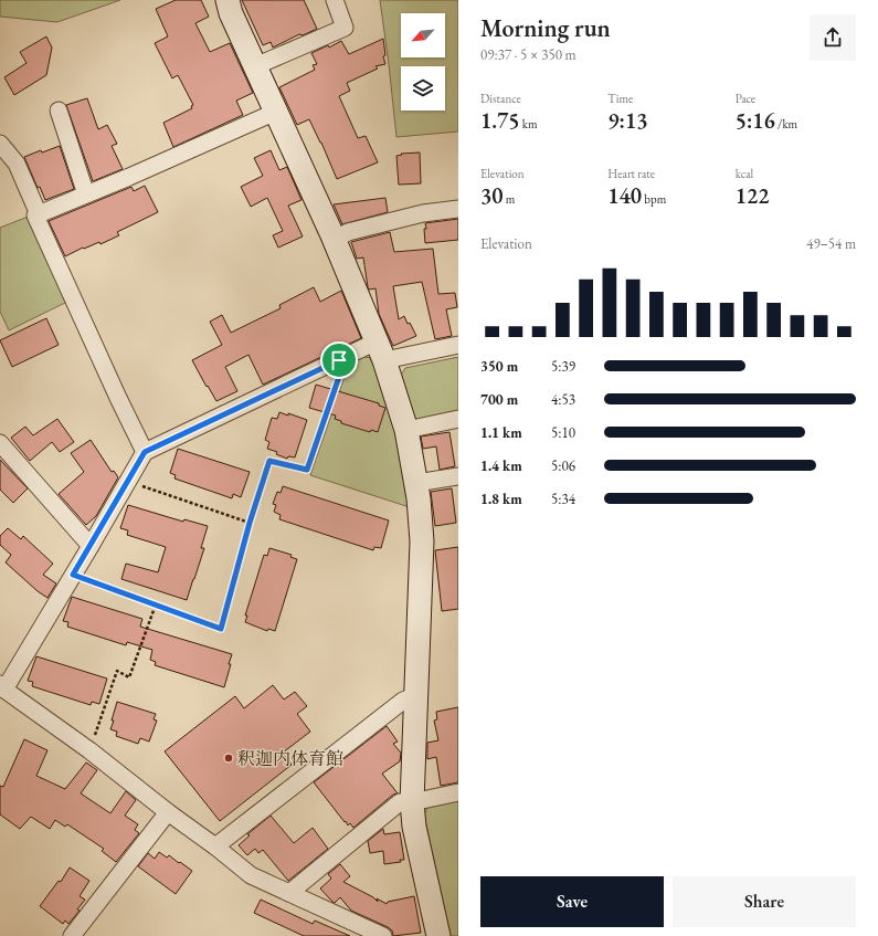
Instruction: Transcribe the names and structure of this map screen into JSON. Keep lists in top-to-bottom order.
{
  "places": ["釈迦内体育館"],
  "north": "bottom left",
  "page": {
    "heading": ["Morning run", "09:37 · 5 × 350 m"],
    "stats": [
      ["Distance", "1.75 km"],
      ["Time", "9:13"],
      ["Pace", "5:16 /km"],
      ["Elevation", "30 m"],
      ["Heart rate", "140 bpm"],
      ["kcal", "122"]
    ],
    "chart": ["Elevation", "49–54 m"],
    "list": [
      {
        "name": "350 m",
        "note": "5:39"
      },
      {
        "name": "700 m",
        "note": "4:53"
      },
      {
        "name": "1.1 km",
        "note": "5:10"
      },
      {
        "name": "1.4 km",
        "note": "5:06"
      },
      {
        "name": "1.8 km",
        "note": "5:34"
      }
    ],
    "buttons": ["Save", "Share"]
  }
}
